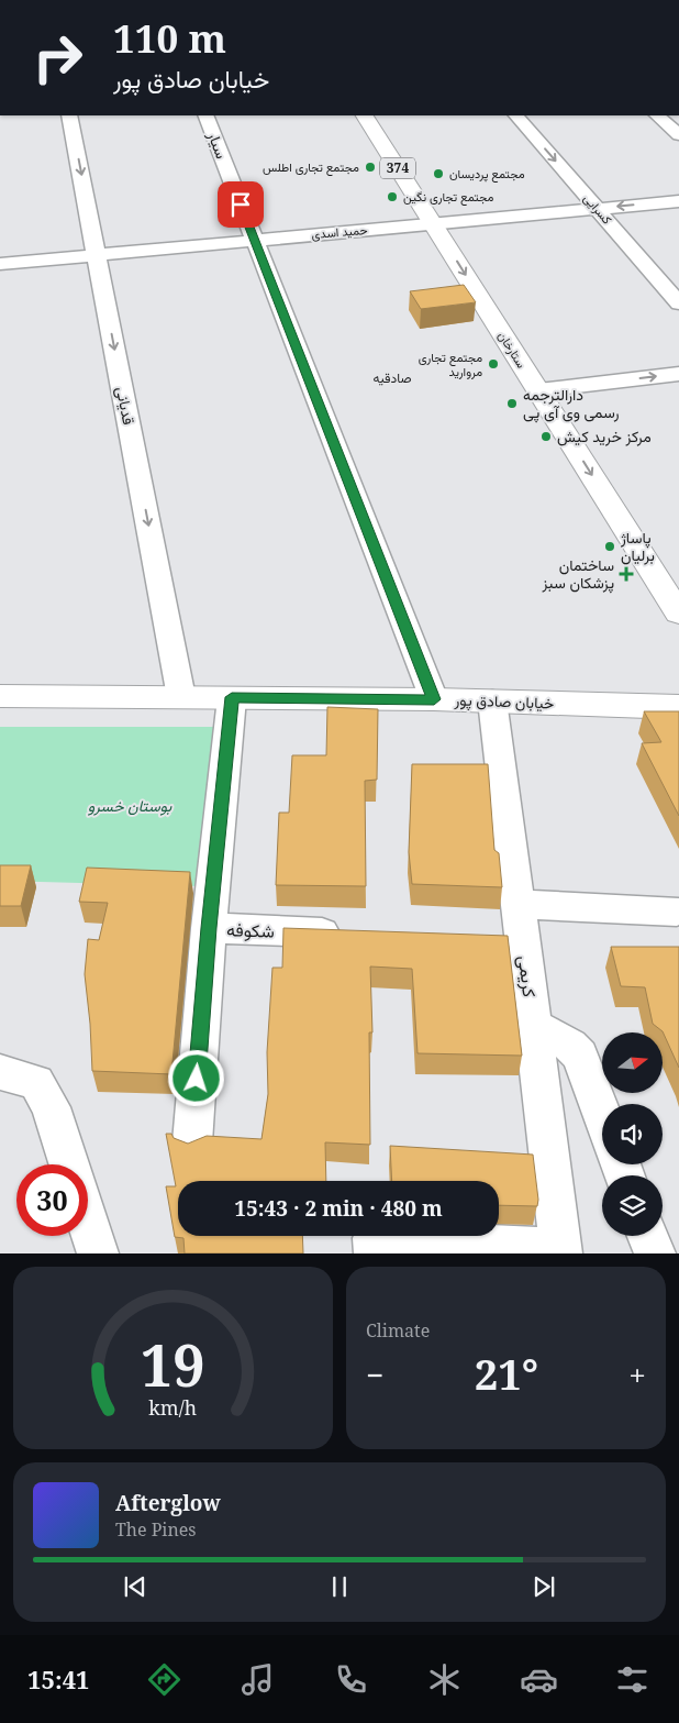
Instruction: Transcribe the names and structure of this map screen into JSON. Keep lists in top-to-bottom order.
{
  "streets": {
    "main road": ["374", "ستارخان", "خیابان صادق پور"],
    "street": [
      "سیار",
      "کسرایی",
      "حمید اسدی",
      "قدیانی",
      "شکوفه",
      "کریمی"
    ]
  },
  "crossings": [
    ["سیار", "حمید اسدی"],
    ["سیار", "خیابان صادق پور"],
    ["کسرایی", "حمید اسدی"],
    ["حمید اسدی", "ستارخان"],
    ["حمید اسدی", "قدیانی"],
    ["قدیانی", "خیابان صادق پور"],
    ["خیابان صادق پور", "کریمی"]
  ],
  "one_way": ["کسرایی", "ستارخان", "قدیانی"],
  "districts": ["صادقیه"],
  "parks": ["بوستان خسرو"],
  "places": {
    "other": [
      "مجتمع تجاری اطلس",
      "مجتمع پردیسان",
      "مجتمع تجاری نگین",
      "مجتمع تجاری مروارید",
      "دارالترجمه رسمی وی آی پی",
      "مرکز خرید کیش",
      "پاساژ برلیان"
    ],
    "health": ["ساختمان پزشکان سبز"]
  },
  "north": "right",
  "page": {
    "turn": ["110 m", "خیابان صادق پور"],
    "limit": "30",
    "trip": "15:43 · 2 min · 480 m",
    "tile": "Climate",
    "heat": ["−", "21°", "+"],
    "song": ["Afterglow", "The Pines"],
    "tabs": "15:41",
    "gauge": ["19", "km/h"]
  }
}
